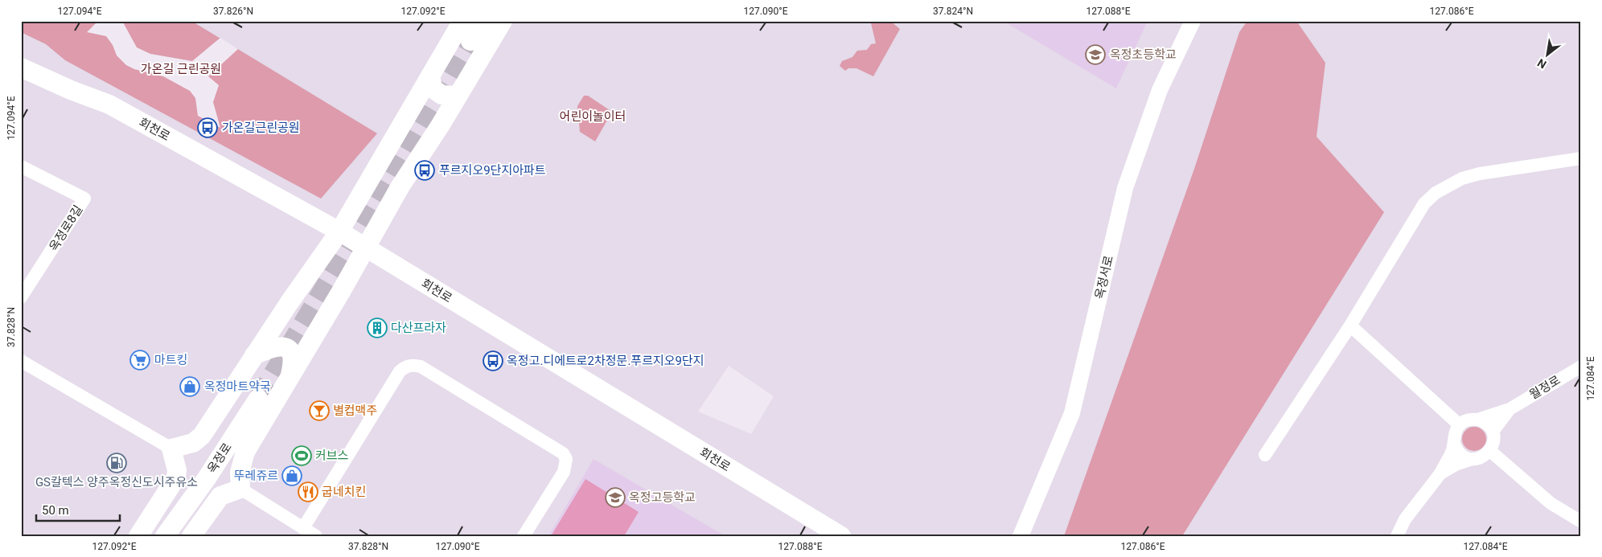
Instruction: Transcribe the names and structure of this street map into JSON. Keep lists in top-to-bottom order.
{
  "streets": {
    "main road": ["회천로", "옥정로"],
    "street": ["옥정로8길", "옥정서로", "월정로"]
  },
  "parks": ["가온길 근린공원", "어린이놀이터"],
  "places": {
    "school or university": ["옥정초등학교", "옥정고등학교"],
    "bus stop": ["가온길근린공원", "푸르지오9단지아파트", "옥정고.디에트로2차정문.푸르지오9단지"],
    "building": ["다산프라자"],
    "supermarket": ["마트킹"],
    "shop": ["옥정마트약국", "뚜레쥬르"],
    "bar": ["별컵맥주"],
    "sports": ["커브스"],
    "fuel station": ["GS칼텍스 양주옥정신도시주유소"],
    "restaurant": ["굽네치킨"]
  },
  "scale_bar": "50 m",
  "north": "bottom left",
  "coordinates": [
    "127.094°E",
    "37.826°N",
    "127.092°E",
    "127.090°E",
    "37.824°N",
    "127.088°E",
    "127.086°E",
    "37.828°N",
    "127.084°E"
  ]
}
